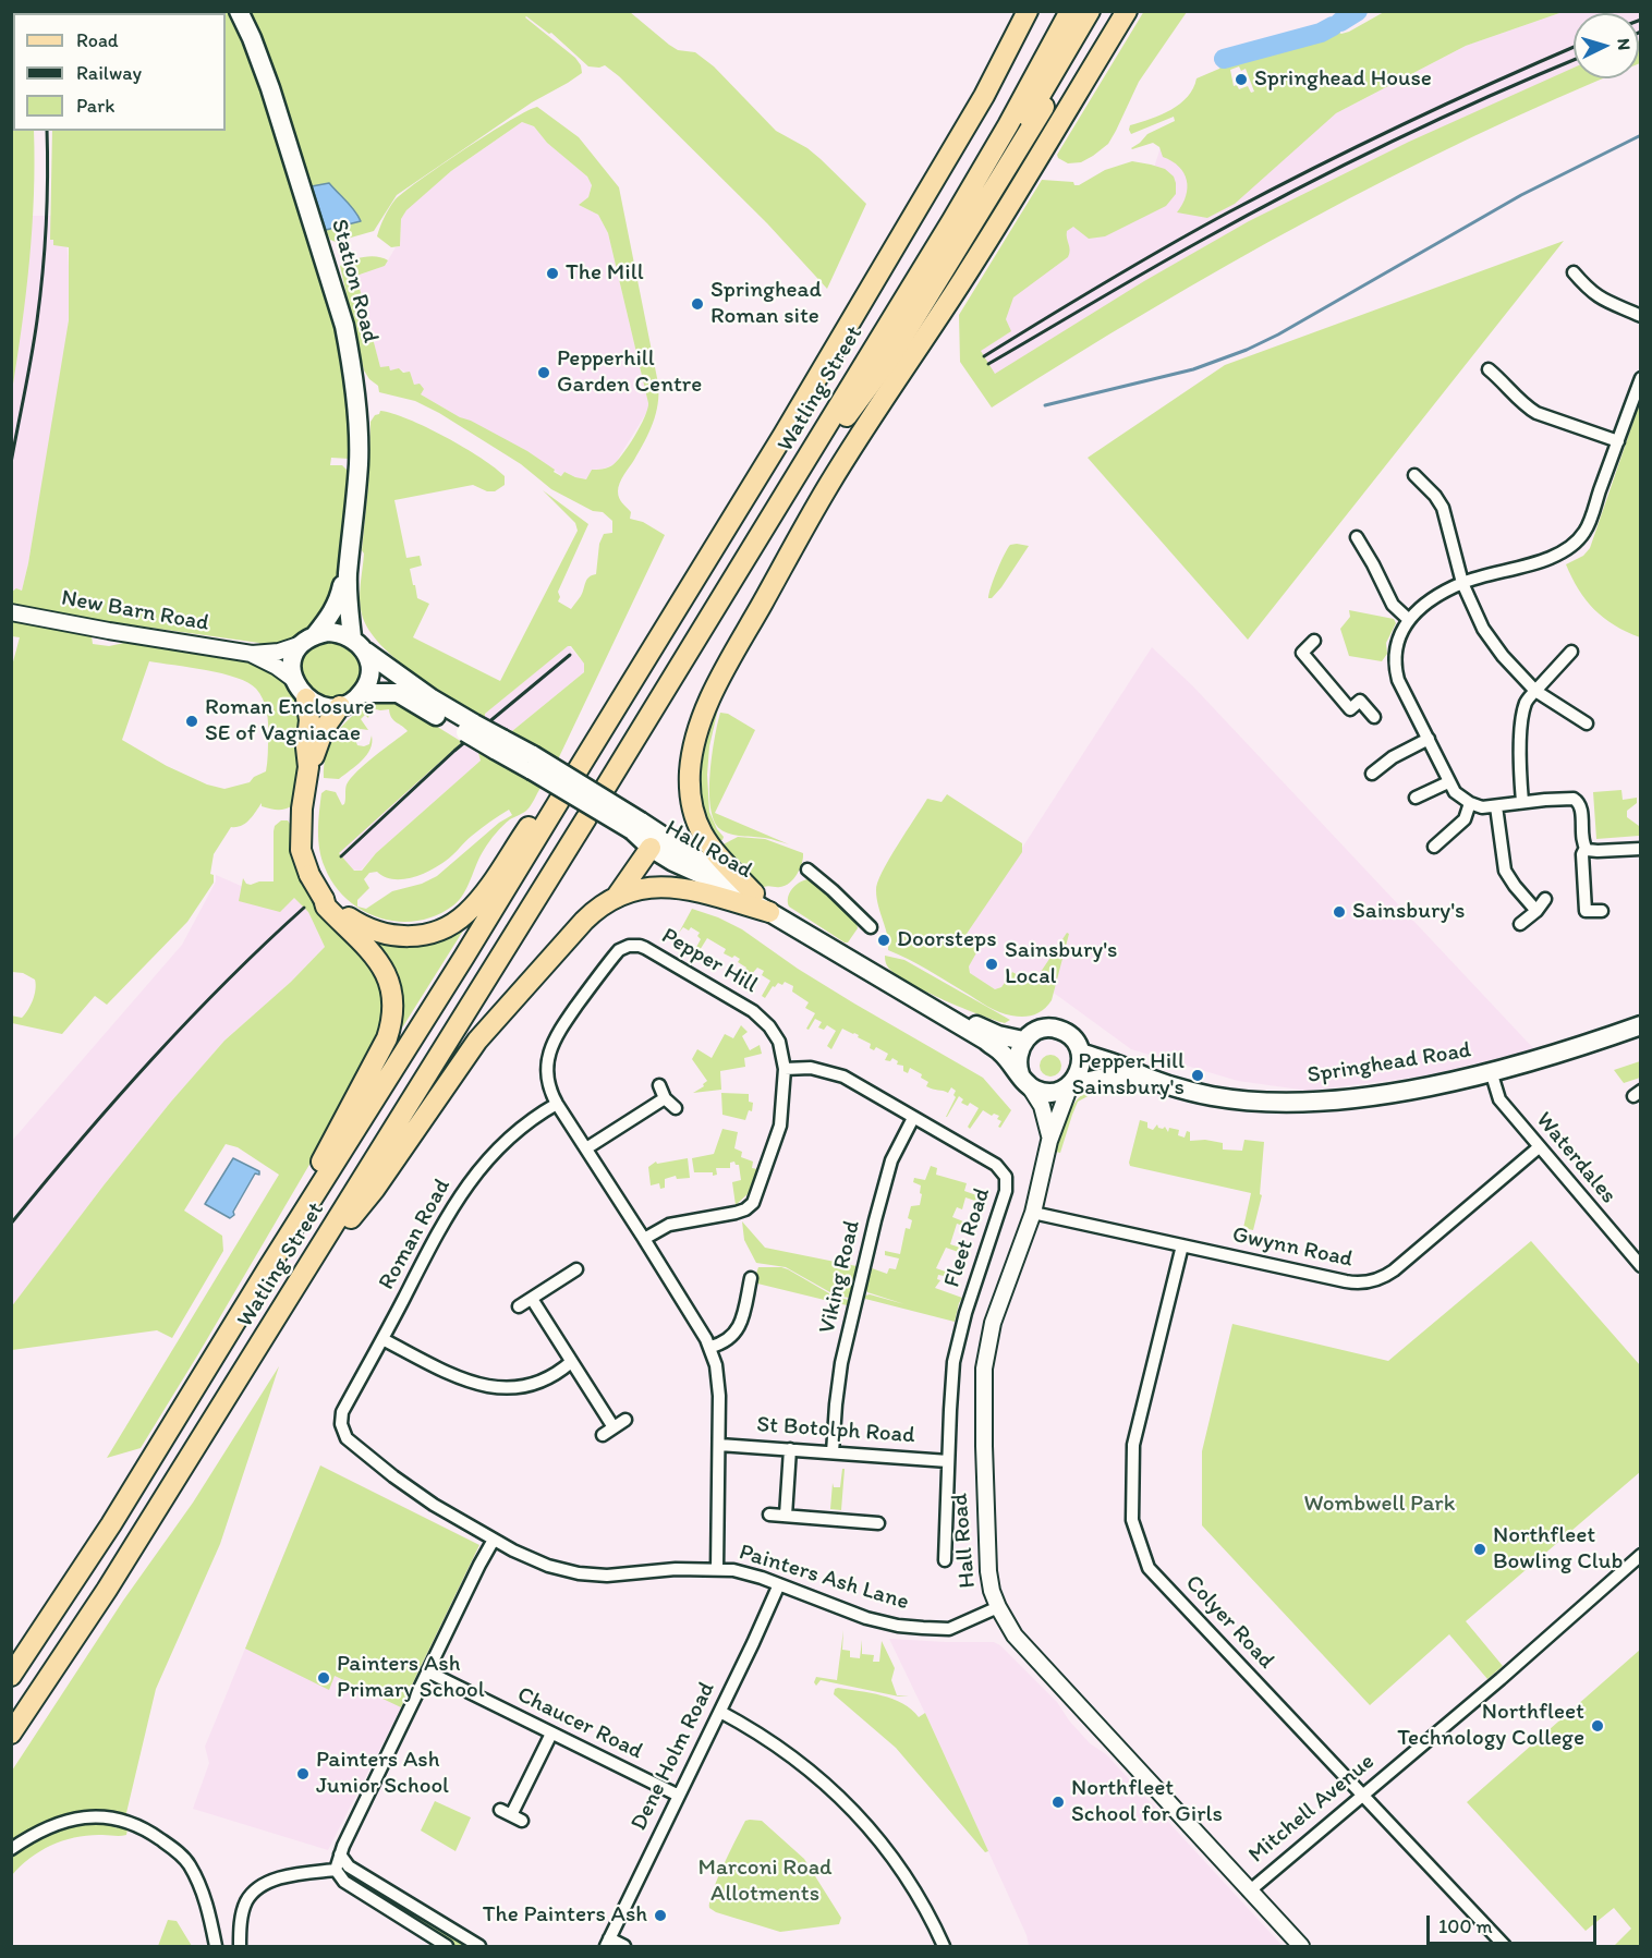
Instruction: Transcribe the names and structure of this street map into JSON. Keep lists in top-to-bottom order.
{
  "streets": {
    "main road": [
      "Station Road",
      "Watling Street",
      "Hall Road",
      "Springhead Road"
    ],
    "street": [
      "New Barn Road",
      "Pepper Hill",
      "Waterdales",
      "Roman Road",
      "Fleet Road",
      "Gwynn Road",
      "Viking Road",
      "St Botolph Road",
      "Painters Ash Lane",
      "Colyer Road",
      "Chaucer Road",
      "Dene Holm Road",
      "Mitchell Avenue"
    ]
  },
  "crossings": [
    ["Station Road", "New Barn Road"],
    ["Station Road", "Hall Road"],
    ["Watling Street", "Hall Road"],
    ["New Barn Road", "Hall Road"],
    ["Hall Road", "Springhead Road"],
    ["Hall Road", "Gwynn Road"],
    ["Hall Road", "Painters Ash Lane"],
    ["Hall Road", "Mitchell Avenue"],
    ["Pepper Hill", "Roman Road"],
    ["Pepper Hill", "Fleet Road"],
    ["Pepper Hill", "St Botolph Road"],
    ["Pepper Hill", "Painters Ash Lane"],
    ["Springhead Road", "Waterdales"],
    ["Waterdales", "Gwynn Road"],
    ["Roman Road", "Painters Ash Lane"],
    ["Fleet Road", "Viking Road"],
    ["Fleet Road", "St Botolph Road"],
    ["Gwynn Road", "Colyer Road"],
    ["Viking Road", "St Botolph Road"],
    ["Painters Ash Lane", "Dene Holm Road"],
    ["Colyer Road", "Mitchell Avenue"],
    ["Chaucer Road", "Dene Holm Road"]
  ],
  "parks": ["Wombwell Park", "Marconi Road Allotments"],
  "places": [
    "Springhead House",
    "The Mill",
    "Springhead Roman site",
    "Pepperhill Garden Centre",
    "Roman Enclosure SE of Vagniacae",
    "Sainsbury's",
    "Doorsteps",
    "Sainsbury's Local",
    "Pepper Hill Sainsbury's",
    "Northfleet Bowling Club",
    "Painters Ash Primary School",
    "Northfleet Technology College",
    "Painters Ash Junior School",
    "Northfleet School for Girls",
    "The Painters Ash"
  ],
  "legend": ["Road", "Railway", "Park"],
  "scale_bar": "100 m",
  "north": "right"
}
